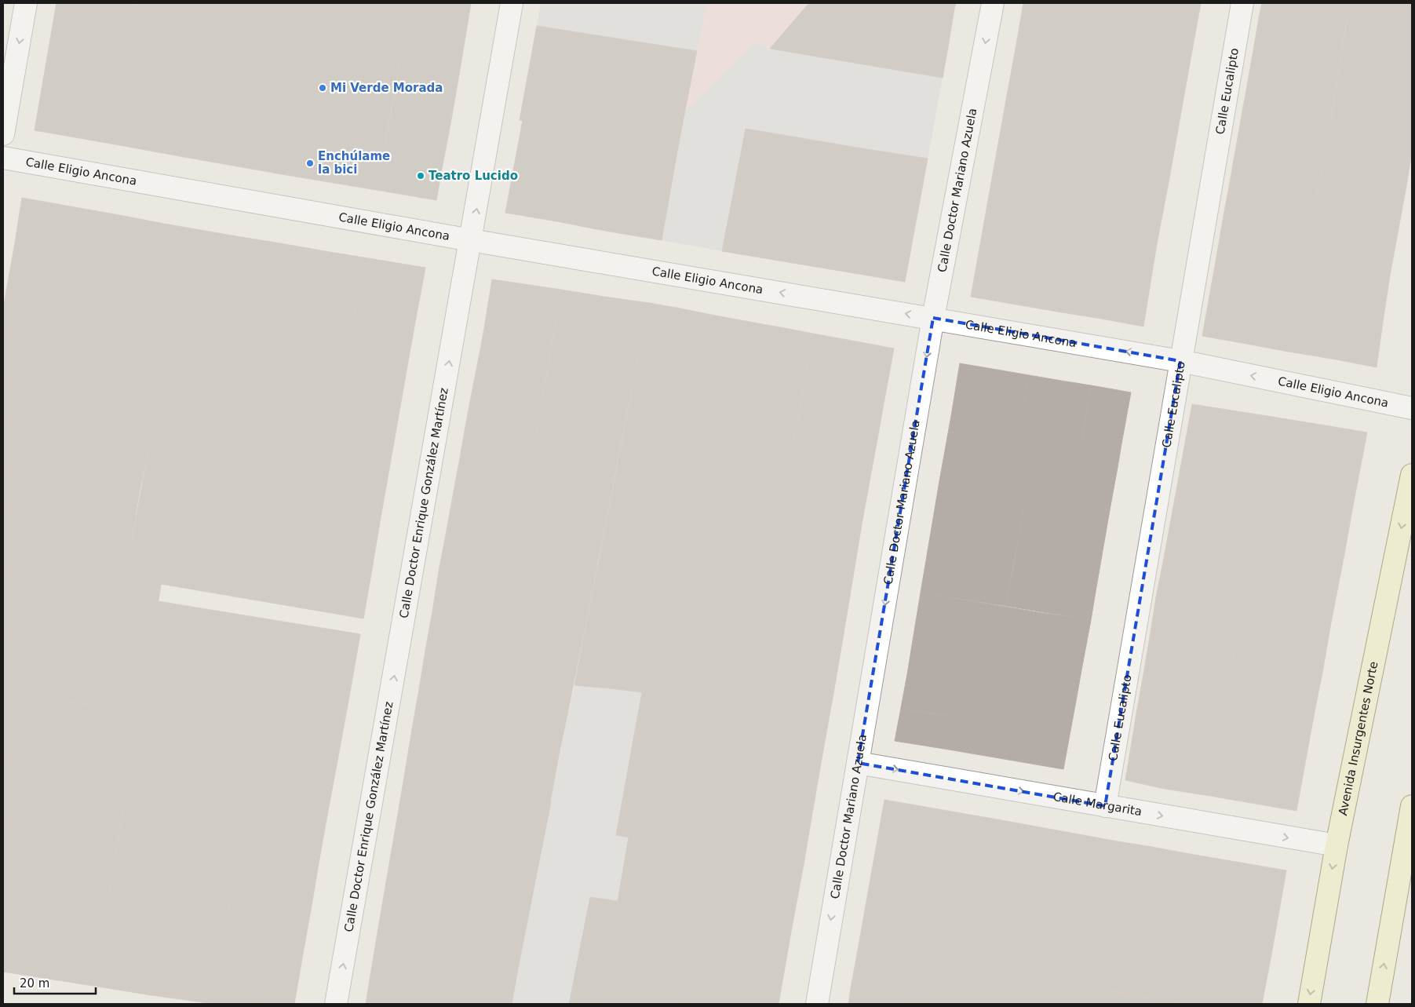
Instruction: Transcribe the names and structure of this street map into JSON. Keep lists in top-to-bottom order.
{
  "streets": {
    "main road": ["Avenida Insurgentes Norte"],
    "street": [
      "Calle Eucalipto",
      "Calle Eligio Ancona",
      "Calle Doctor Mariano Azuela",
      "Calle Doctor Enrique González Martínez",
      "Calle Margarita"
    ]
  },
  "crossings": [
    ["Calle Eucalipto", "Calle Eligio Ancona"],
    ["Calle Eucalipto", "Calle Margarita"],
    ["Calle Eligio Ancona", "Calle Doctor Mariano Azuela"],
    ["Calle Eligio Ancona", "Calle Doctor Enrique González Martínez"],
    ["Calle Doctor Mariano Azuela", "Calle Margarita"],
    ["Avenida Insurgentes Norte", "Calle Margarita"]
  ],
  "one_way": [
    "Calle Eligio Ancona",
    "Calle Doctor Mariano Azuela",
    "Calle Doctor Enrique González Martínez",
    "Calle Margarita"
  ],
  "places": ["Mi Verde Morada", "Enchúlame la bici", "Teatro Lucido"],
  "scale_bar": "20 m"
}
